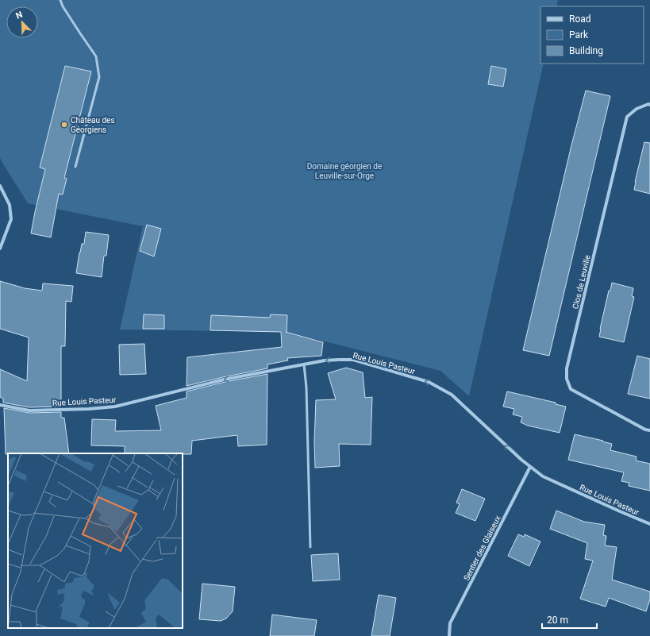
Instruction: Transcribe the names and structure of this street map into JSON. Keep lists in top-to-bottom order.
{
  "streets": {
    "street": ["Clos de Leuville", "Rue Louis Pasteur", "Sentier des Glaiseux"]
  },
  "crossings": [
    ["Rue Louis Pasteur", "Sentier des Glaiseux"]
  ],
  "one_way": ["Rue Louis Pasteur"],
  "parks": ["Domaine géorgien de Leuville-sur-Orge"],
  "places": ["Château des Géorgiens"],
  "legend": ["Road", "Park", "Building"],
  "scale_bar": "20 m",
  "north": "top left"
}
